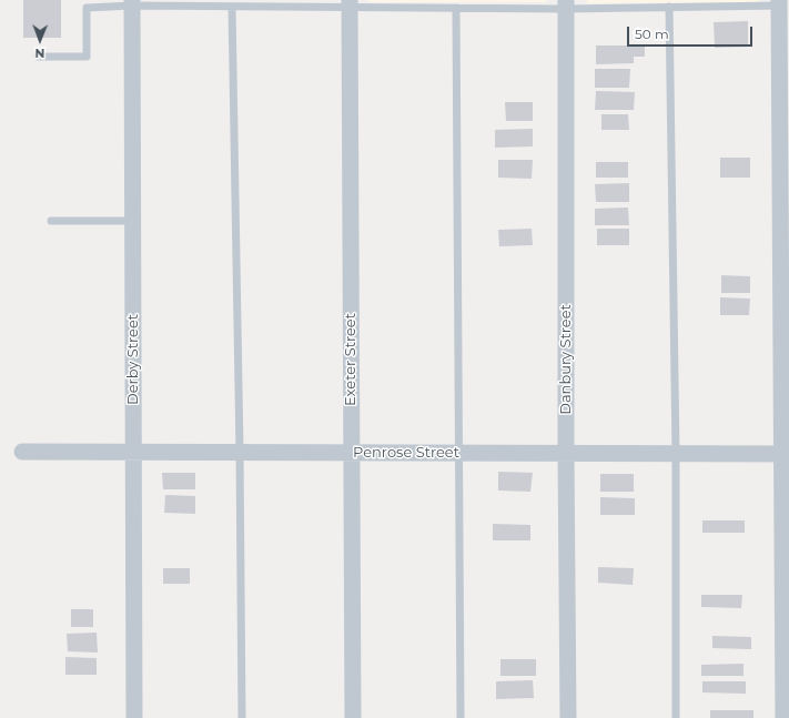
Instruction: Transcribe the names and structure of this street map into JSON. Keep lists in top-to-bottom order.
{
  "streets": {
    "street": [
      "Derby Street",
      "Exeter Street",
      "Danbury Street",
      "Penrose Street"
    ]
  },
  "crossings": [
    ["Derby Street", "Penrose Street"],
    ["Exeter Street", "Penrose Street"],
    ["Danbury Street", "Penrose Street"]
  ],
  "scale_bar": "50 m",
  "north": "bottom"
}
